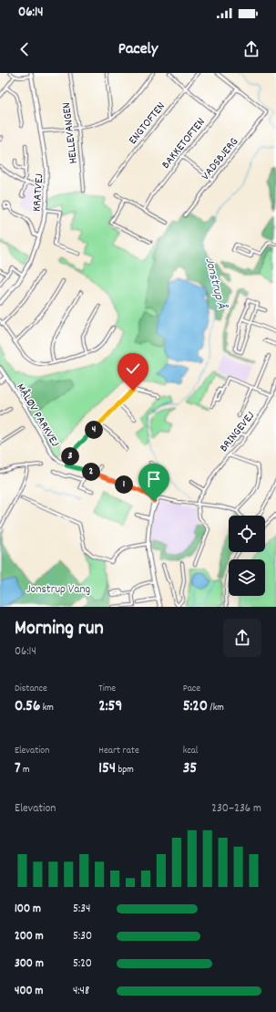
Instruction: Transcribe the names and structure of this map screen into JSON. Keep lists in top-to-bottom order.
{
  "streets": {
    "street": [
      "ENGTOFTEN",
      "HELLEVANGEN",
      "BAKKETOFTEN",
      "VADSBJERG",
      "KRATVEJ",
      "MÅLØV PARKVEJ",
      "BRINGEVEJ"
    ]
  },
  "crossings": [
    ["BAKKETOFTEN", "VADSBJERG"]
  ],
  "water": ["Jonstrup Å"],
  "parks": ["Jonstrup Vang"],
  "page": {
    "status": "06:14",
    "header": "Pacely",
    "pins": [
      "4",
      "3",
      "2",
      "1"
    ],
    "heading": ["Morning run", "06:14"],
    "stats": [
      ["Distance", "0.56 km"],
      ["Time", "2:59"],
      ["Pace", "5:20 /km"],
      ["Elevation", "7 m"],
      ["Heart rate", "154 bpm"],
      ["kcal", "35"]
    ],
    "chart": ["Elevation", "230–236 m"],
    "list": [
      {
        "name": "100 m",
        "note": "5:34"
      },
      {
        "name": "200 m",
        "note": "5:30"
      },
      {
        "name": "300 m",
        "note": "5:20"
      },
      {
        "name": "400 m",
        "note": "4:48"
      }
    ]
  }
}
